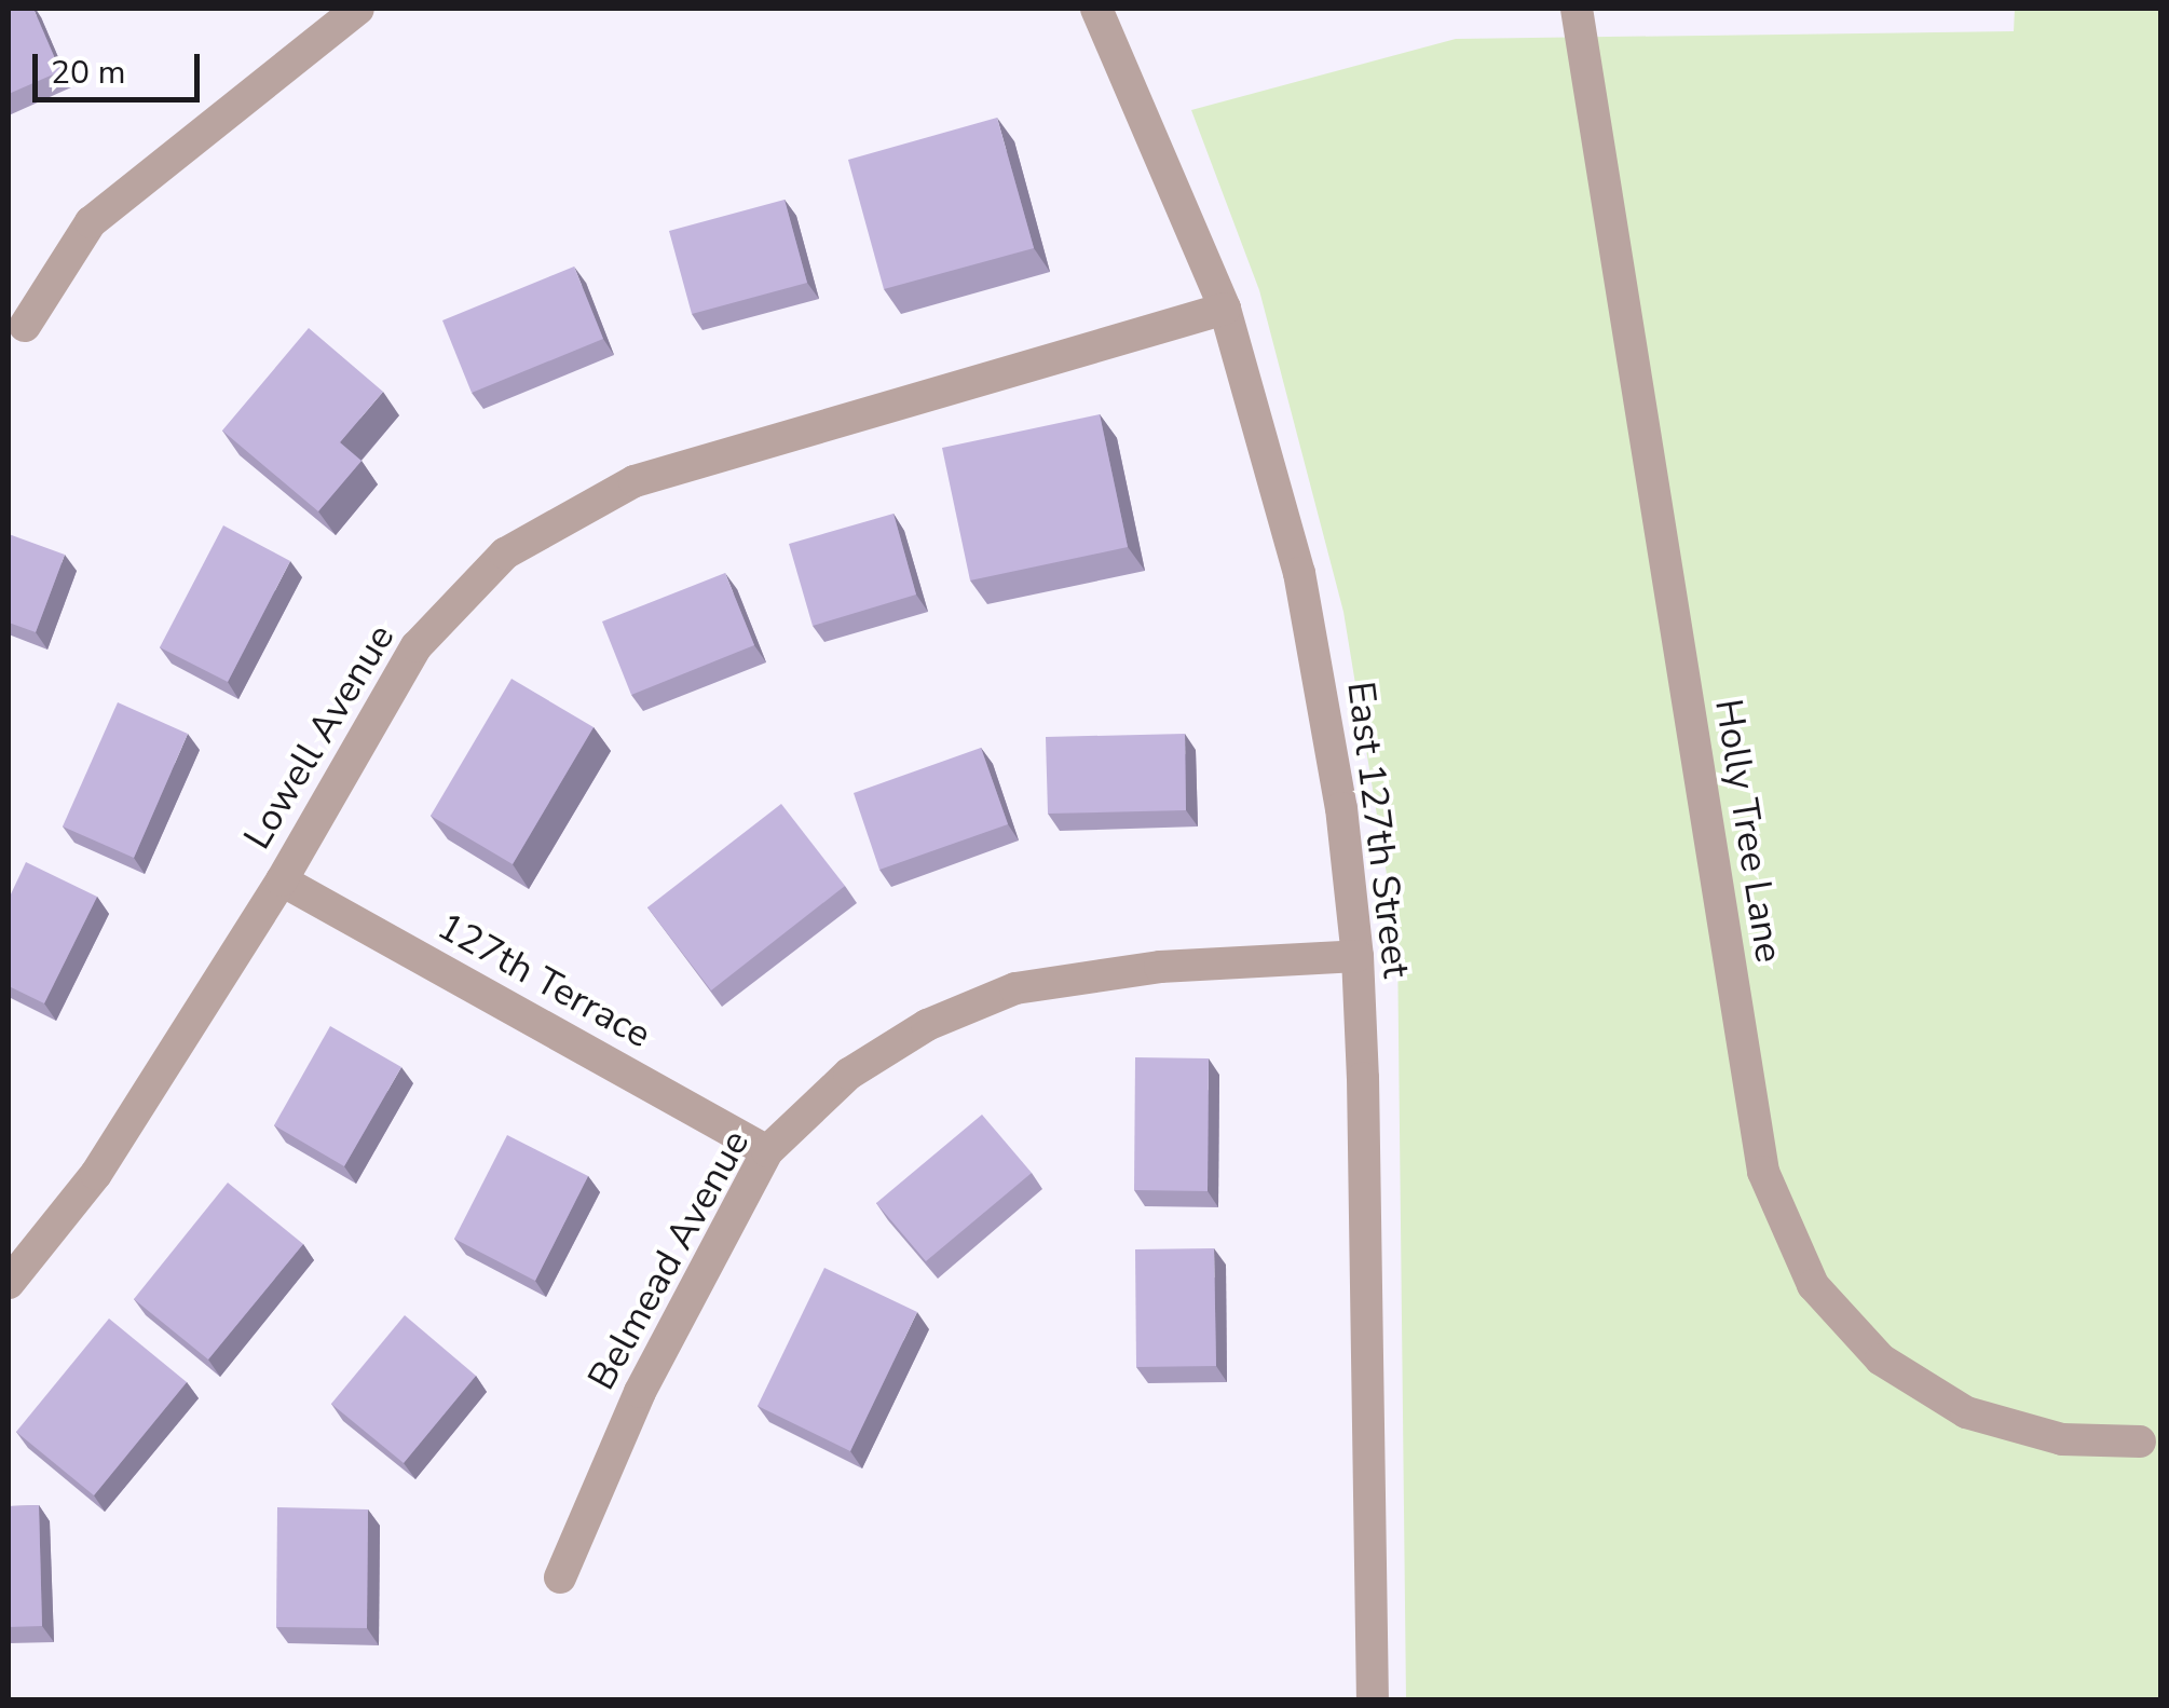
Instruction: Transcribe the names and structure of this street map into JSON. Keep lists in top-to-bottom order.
{
  "streets": {
    "street": [
      "Lowell Avenue",
      "East 127th Street",
      "Holly Tree Lane",
      "127th Terrace",
      "Belmead Avenue"
    ]
  },
  "crossings": [
    ["Lowell Avenue", "East 127th Street"],
    ["Lowell Avenue", "127th Terrace"],
    ["East 127th Street", "Belmead Avenue"],
    ["127th Terrace", "Belmead Avenue"]
  ],
  "scale_bar": "20 m"
}
